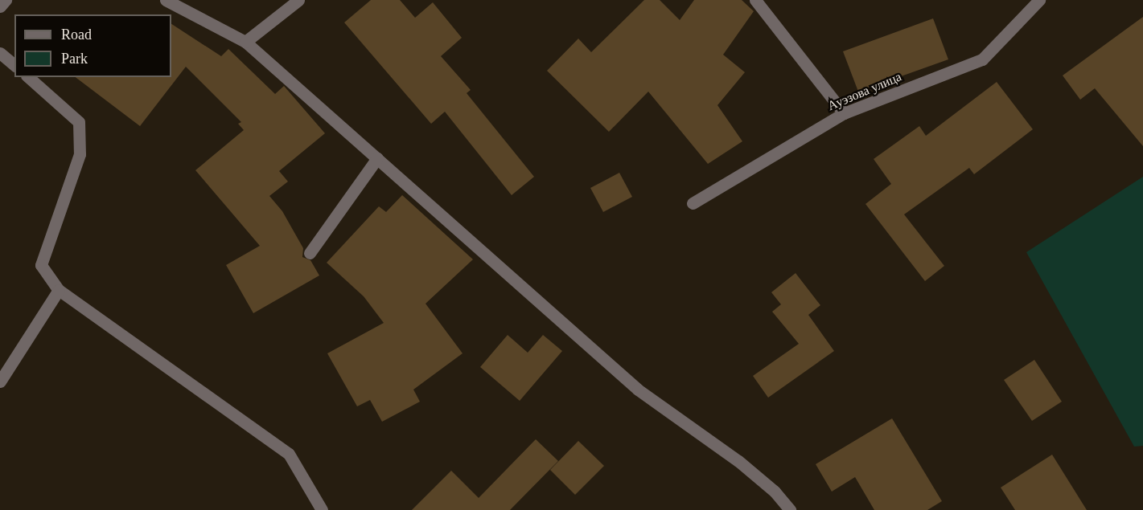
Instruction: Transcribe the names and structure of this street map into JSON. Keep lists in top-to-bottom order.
{
  "streets": {
    "street": ["Ауэзова улица"]
  },
  "legend": ["Road", "Park"]
}
